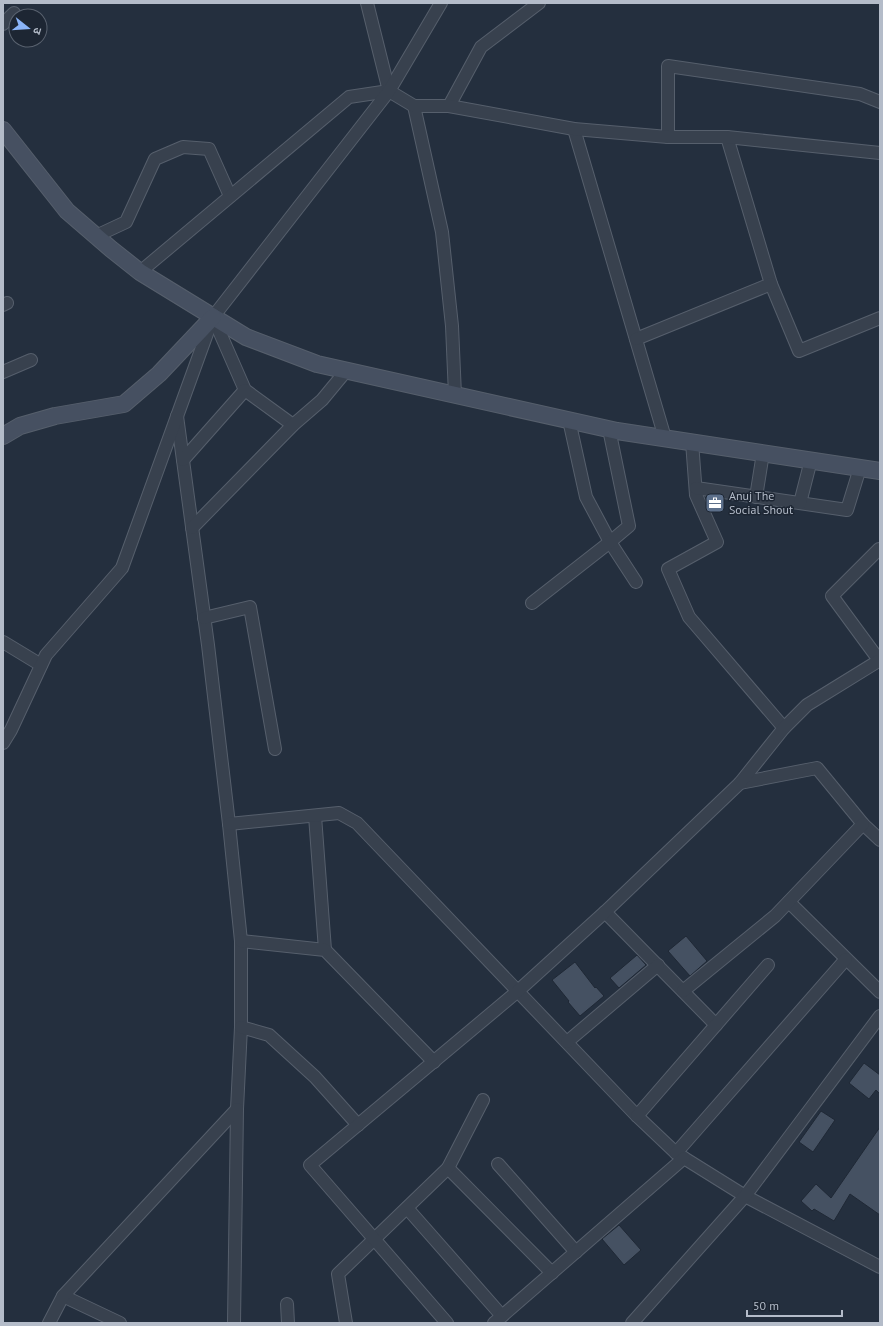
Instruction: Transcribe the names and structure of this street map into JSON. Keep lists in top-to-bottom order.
{
  "places": {
    "office": ["Anuj The Social Shout"]
  },
  "scale_bar": "50 m",
  "north": "right"
}
